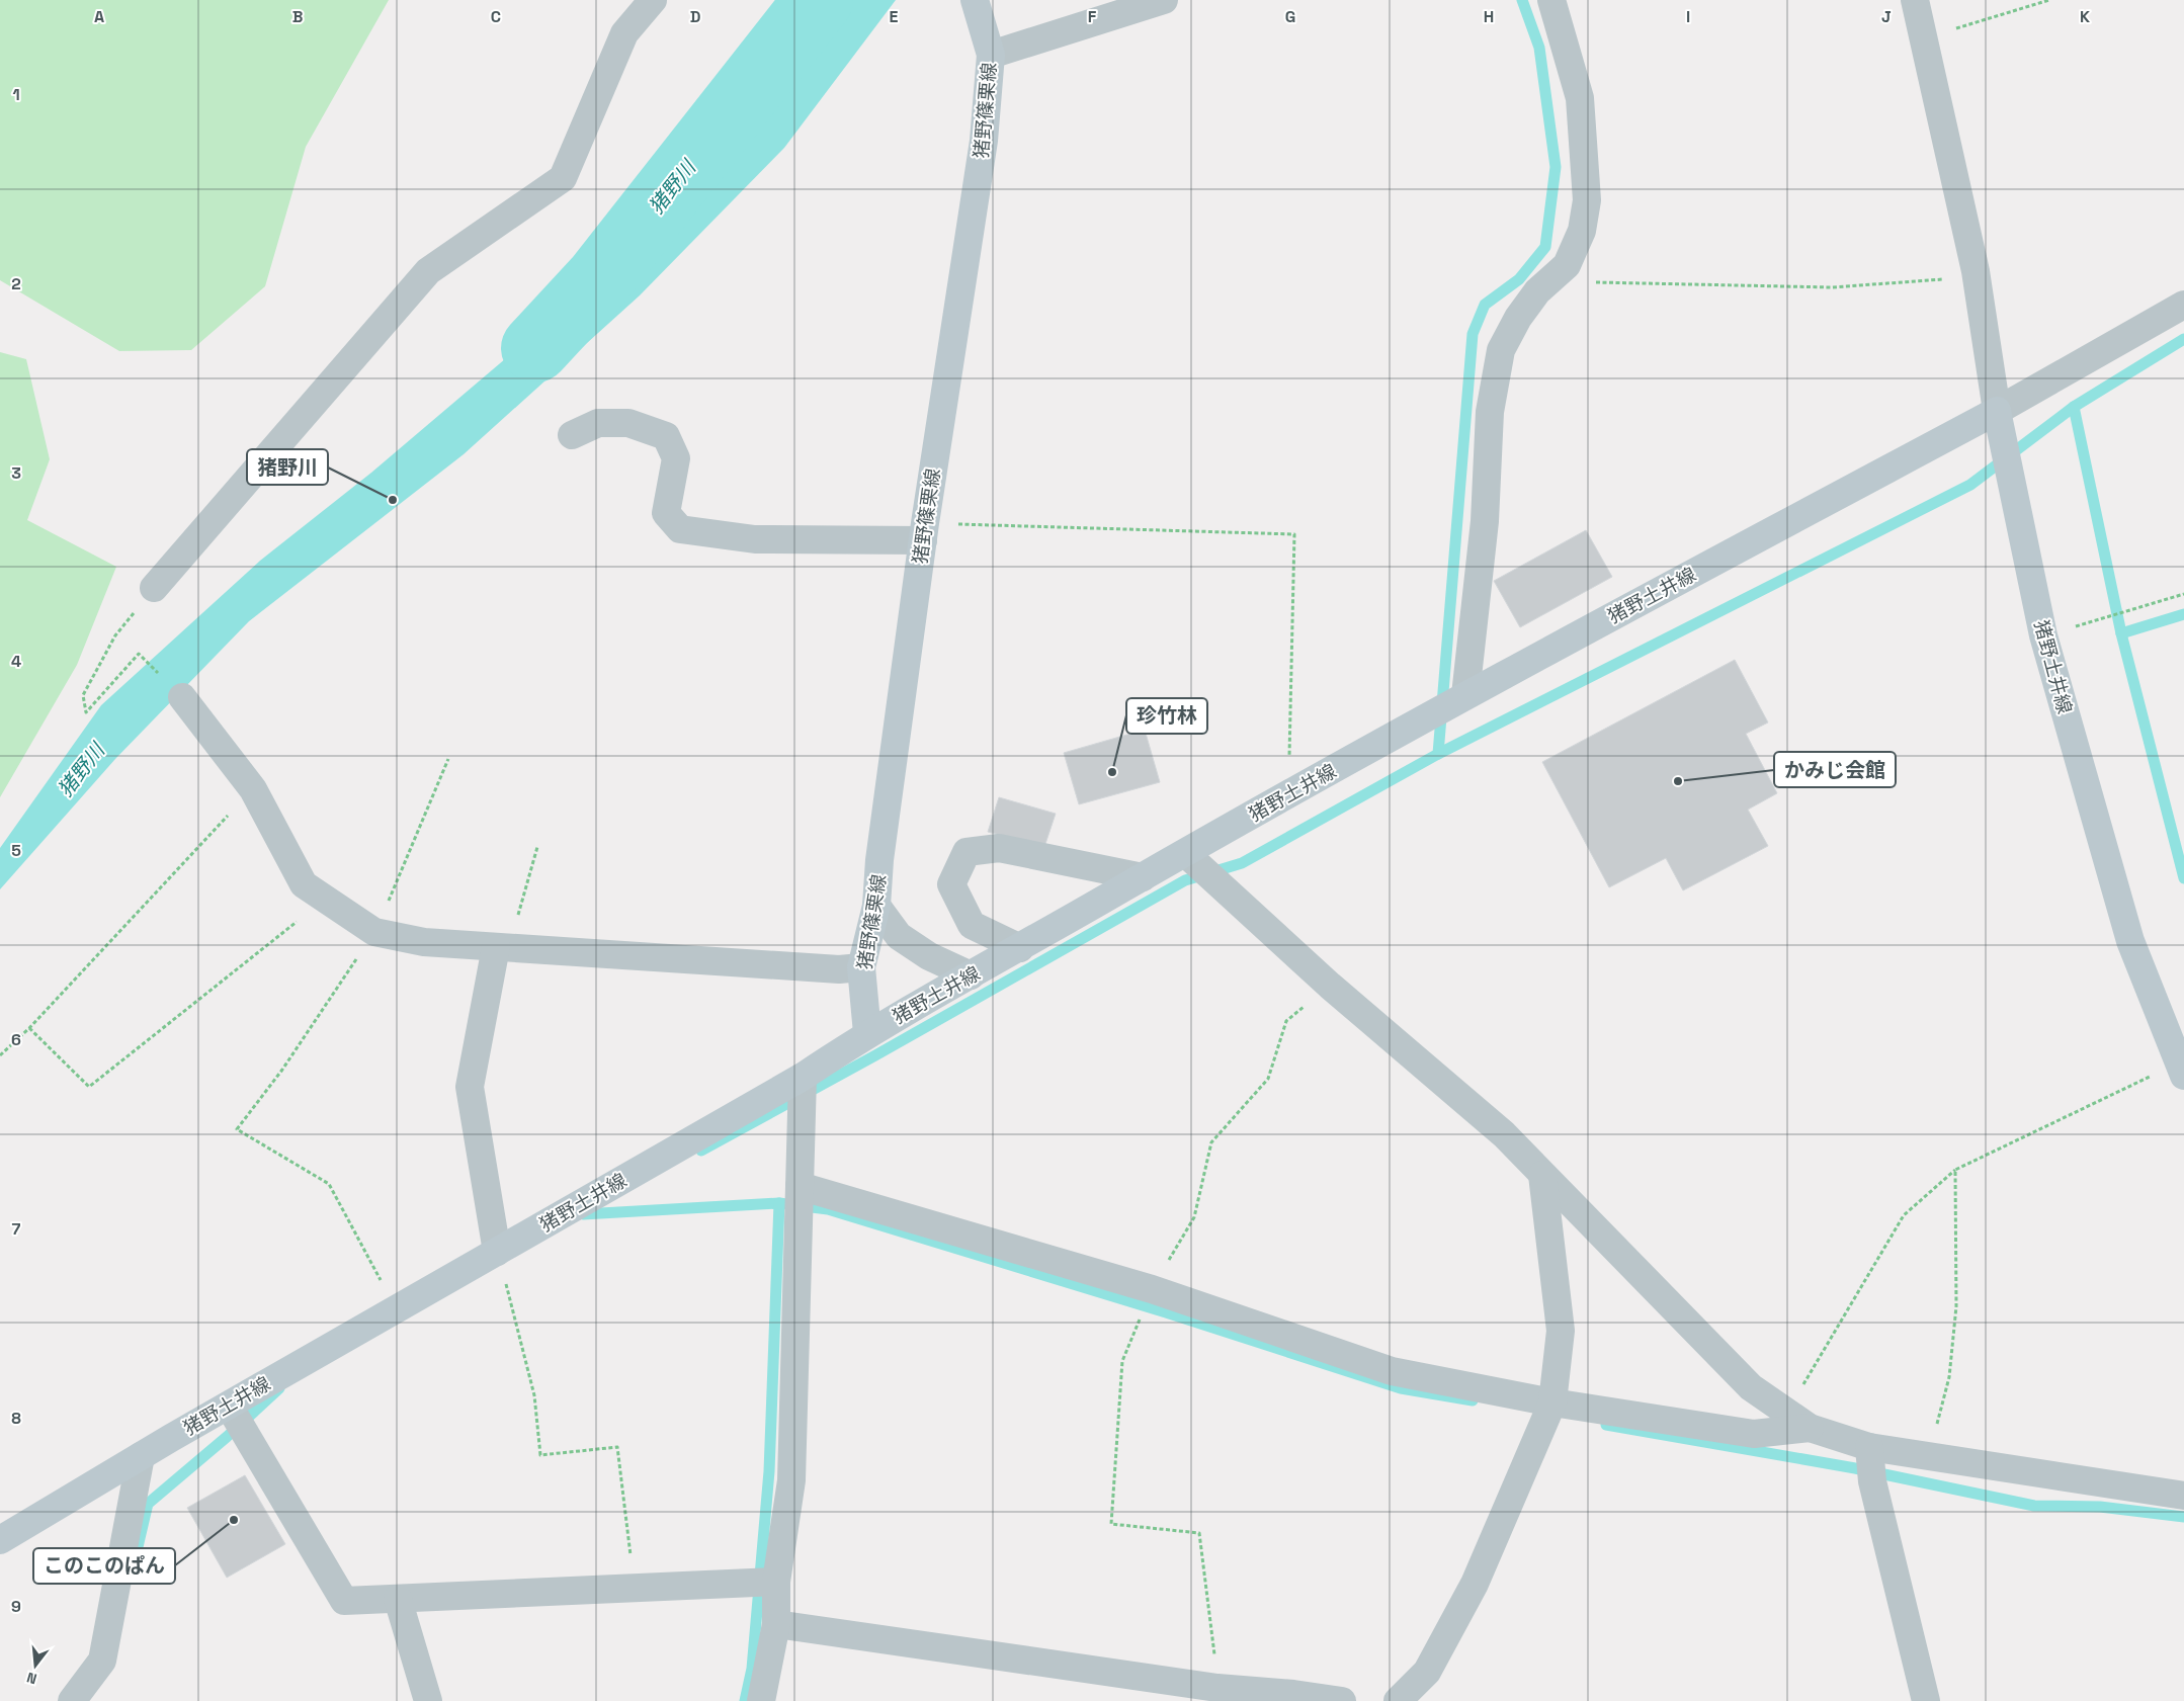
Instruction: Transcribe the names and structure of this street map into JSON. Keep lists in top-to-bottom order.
{
  "streets": {
    "main road": ["猪野篠栗線", "猪野土井線"]
  },
  "crossings": [
    ["猪野篠栗線", "猪野土井線"]
  ],
  "water": ["猪野川"],
  "places": [
    "猪野川",
    "珍竹林",
    "かみじ会館",
    "このこのぱん"
  ],
  "north": "bottom",
  "grid": {
    "columns": [
      "A",
      "B",
      "C",
      "D",
      "E",
      "F",
      "G",
      "H",
      "I",
      "J",
      "K"
    ],
    "rows": [
      "1",
      "2",
      "3",
      "4",
      "5",
      "6",
      "7",
      "8",
      "9"
    ]
  }
}
